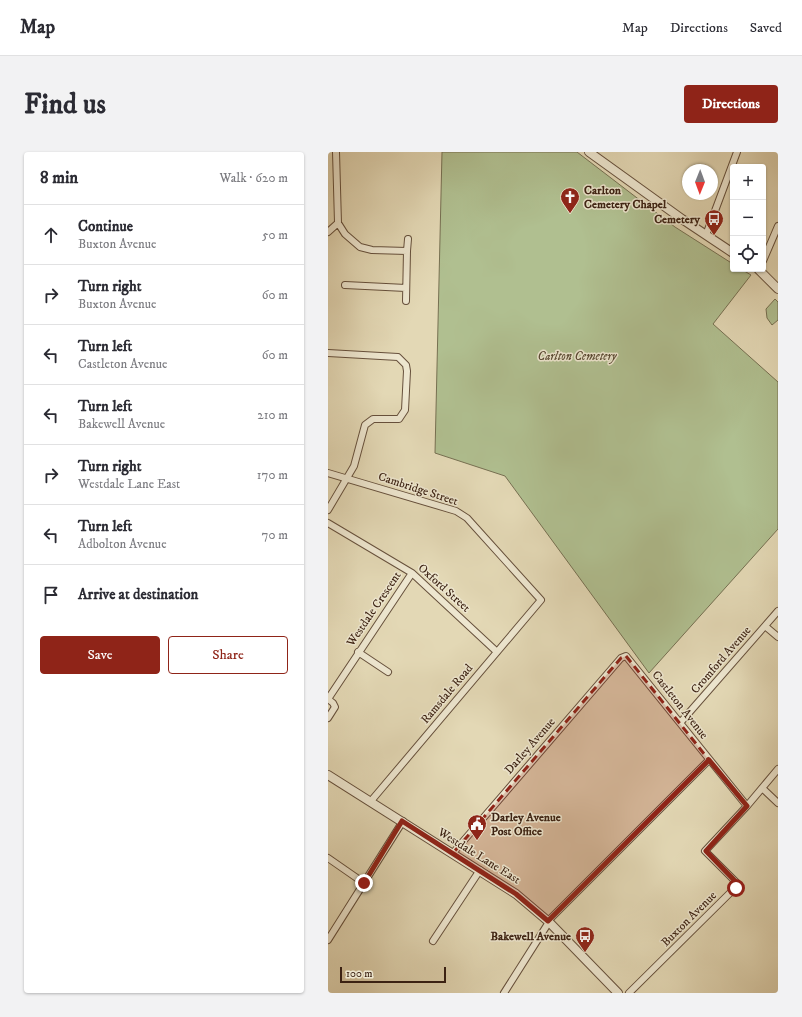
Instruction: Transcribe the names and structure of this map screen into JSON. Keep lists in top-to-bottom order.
{
  "streets": {
    "street": [
      "Cambridge Street",
      "Oxford Street",
      "Westdale Crescent",
      "Cromford Avenue",
      "Ramsdale Road",
      "Castleton Avenue",
      "Darley Avenue",
      "Westdale Lane East",
      "Buxton Avenue"
    ]
  },
  "crossings": [
    ["Cambridge Street", "Ramsdale Road"],
    ["Oxford Street", "Westdale Crescent"],
    ["Oxford Street", "Ramsdale Road"],
    ["Cromford Avenue", "Castleton Avenue"],
    ["Ramsdale Road", "Westdale Lane East"],
    ["Castleton Avenue", "Darley Avenue"],
    ["Castleton Avenue", "Buxton Avenue"],
    ["Darley Avenue", "Westdale Lane East"]
  ],
  "parks": ["Carlton Cemetery"],
  "places": {
    "church": ["Carlton Cemetery Chapel"],
    "bus stop": ["Cemetery", "Bakewell Avenue"],
    "public building": ["Darley Avenue Post Office"]
  },
  "scale_bar": "100 m",
  "north": "bottom",
  "page": {
    "header": "Map",
    "nav": ["Map", "Directions", "Saved"],
    "buttons": [
      "Directions",
      ["Save", "Share"]
    ],
    "title": "Find us",
    "heading": ["8 min", "Walk · 620 m"],
    "map_buttons": ["+", "−"],
    "list": [
      ["Continue", "Buxton Avenue", "50 m"],
      ["Turn right", "Buxton Avenue", "60 m"],
      ["Turn left", "Castleton Avenue", "60 m"],
      ["Turn left", "Bakewell Avenue", "210 m"],
      ["Turn right", "Westdale Lane East", "170 m"],
      ["Turn left", "Adbolton Avenue", "70 m"],
      "Arrive at destination"
    ],
    "scale": "100 m"
  }
}
